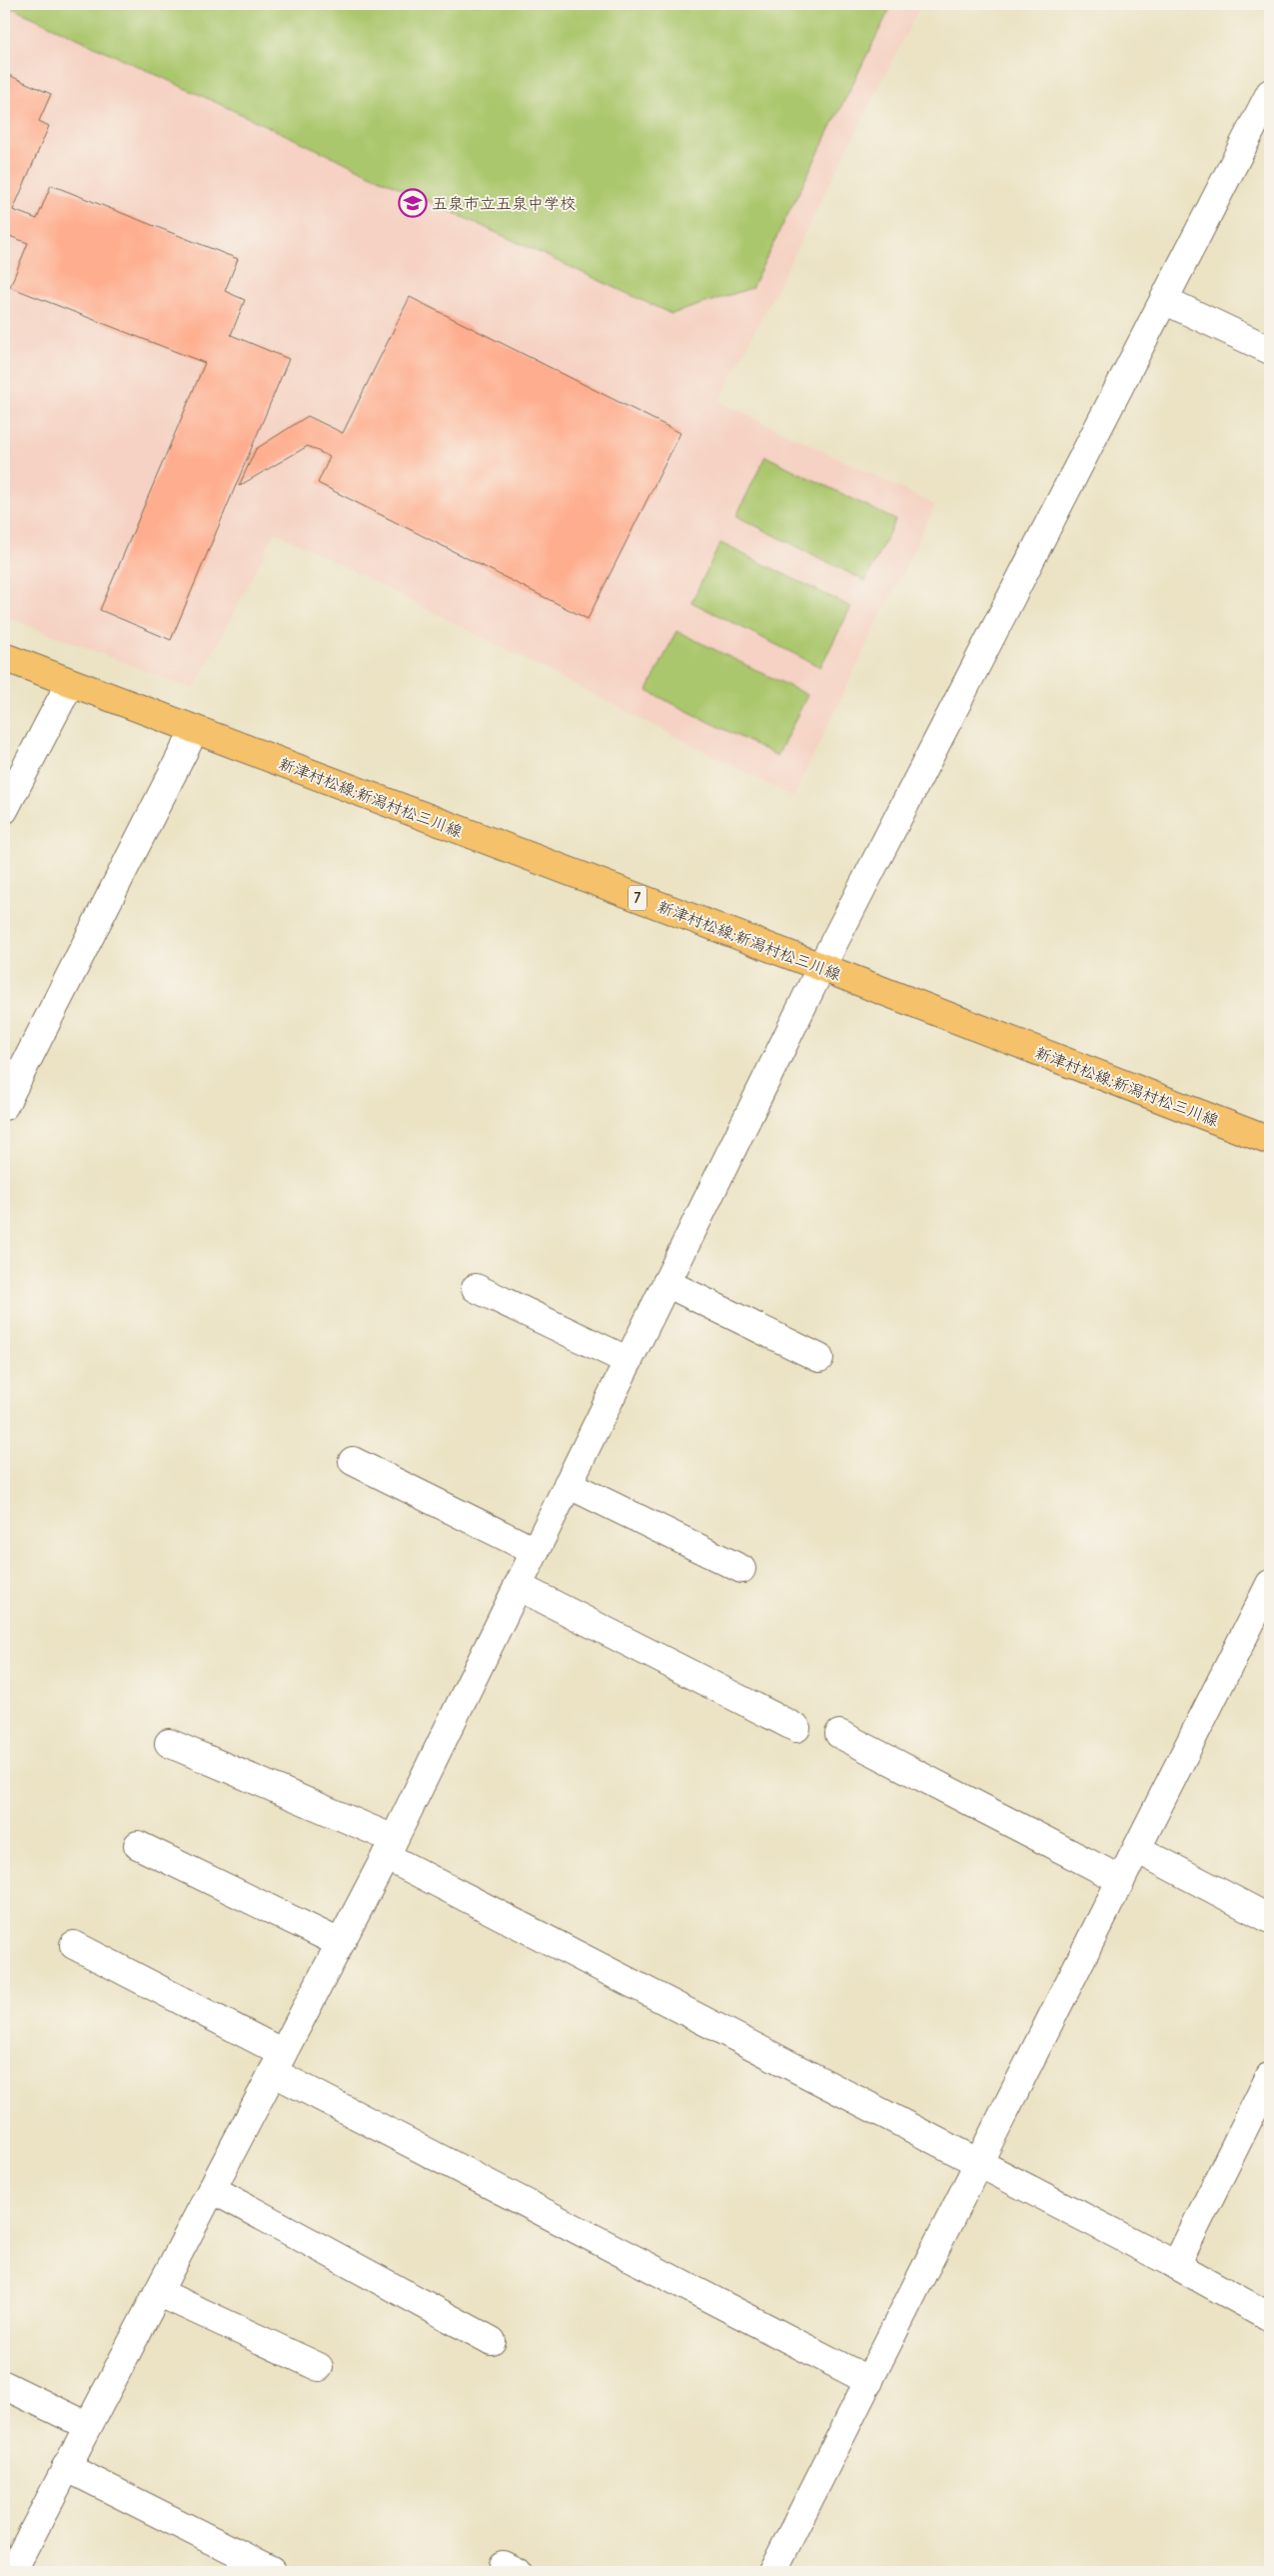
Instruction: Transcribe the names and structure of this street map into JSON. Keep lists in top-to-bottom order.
{
  "streets": {
    "main road": ["新津村松線;新潟村松三川線", "7"]
  },
  "places": {
    "school or university": ["五泉市立五泉中学校"]
  }
}
